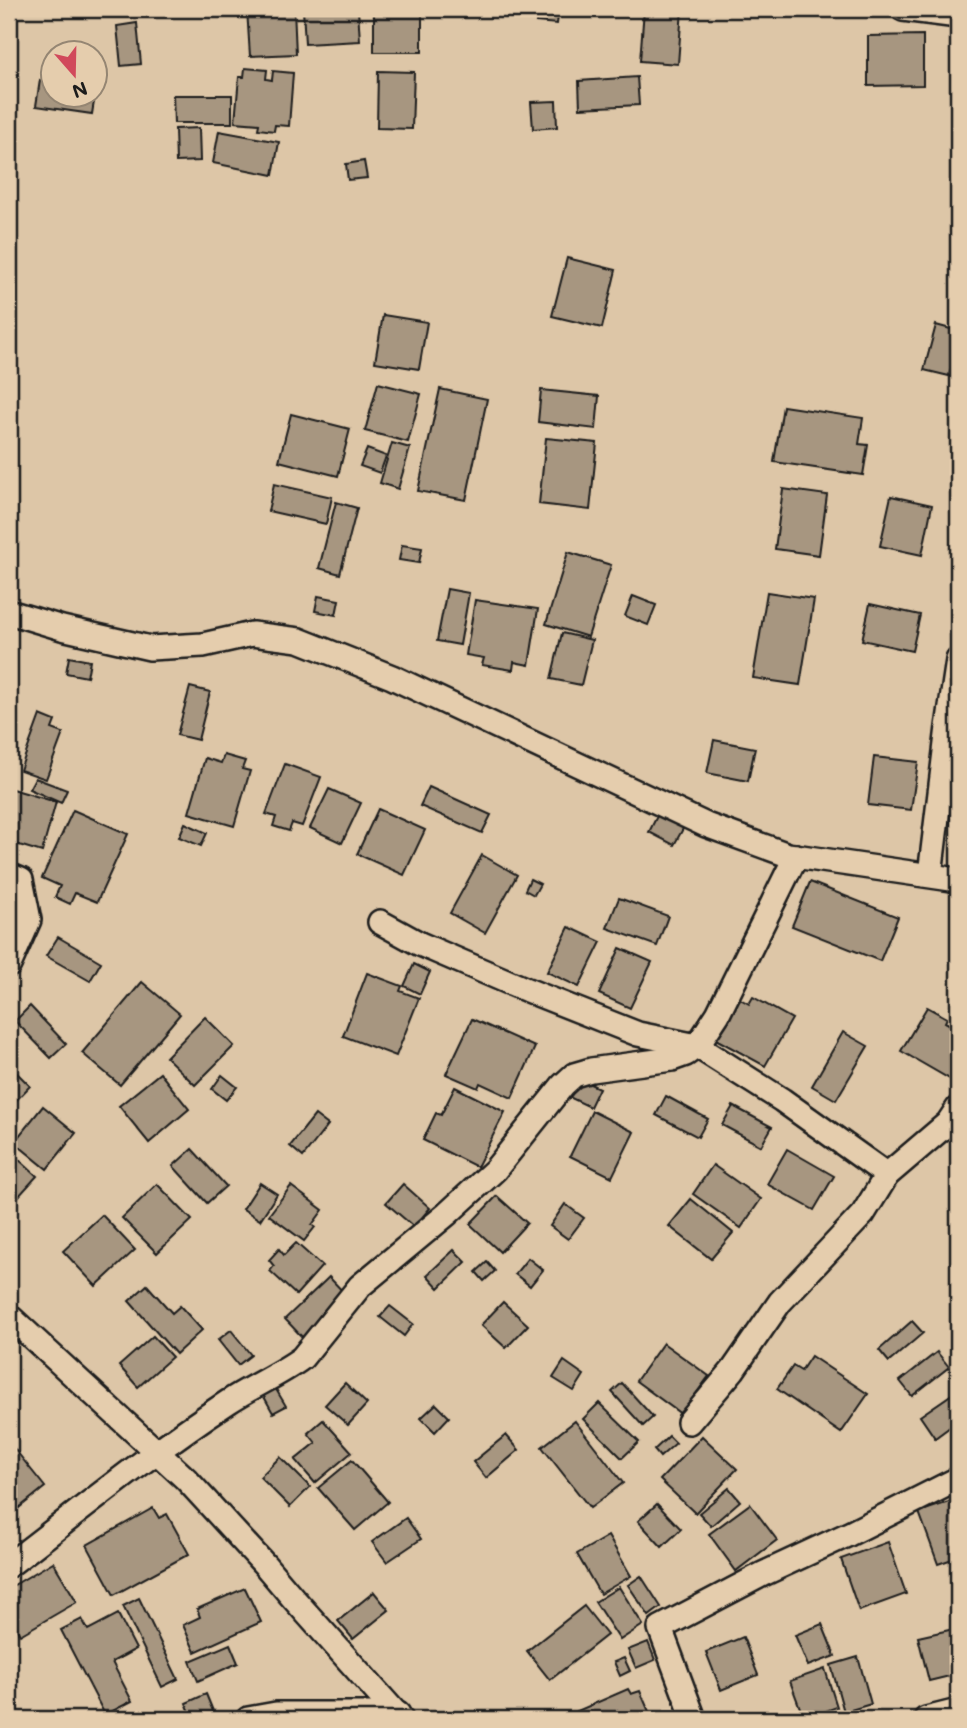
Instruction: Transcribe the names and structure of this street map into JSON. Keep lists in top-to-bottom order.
{
  "north": "bottom"
}
